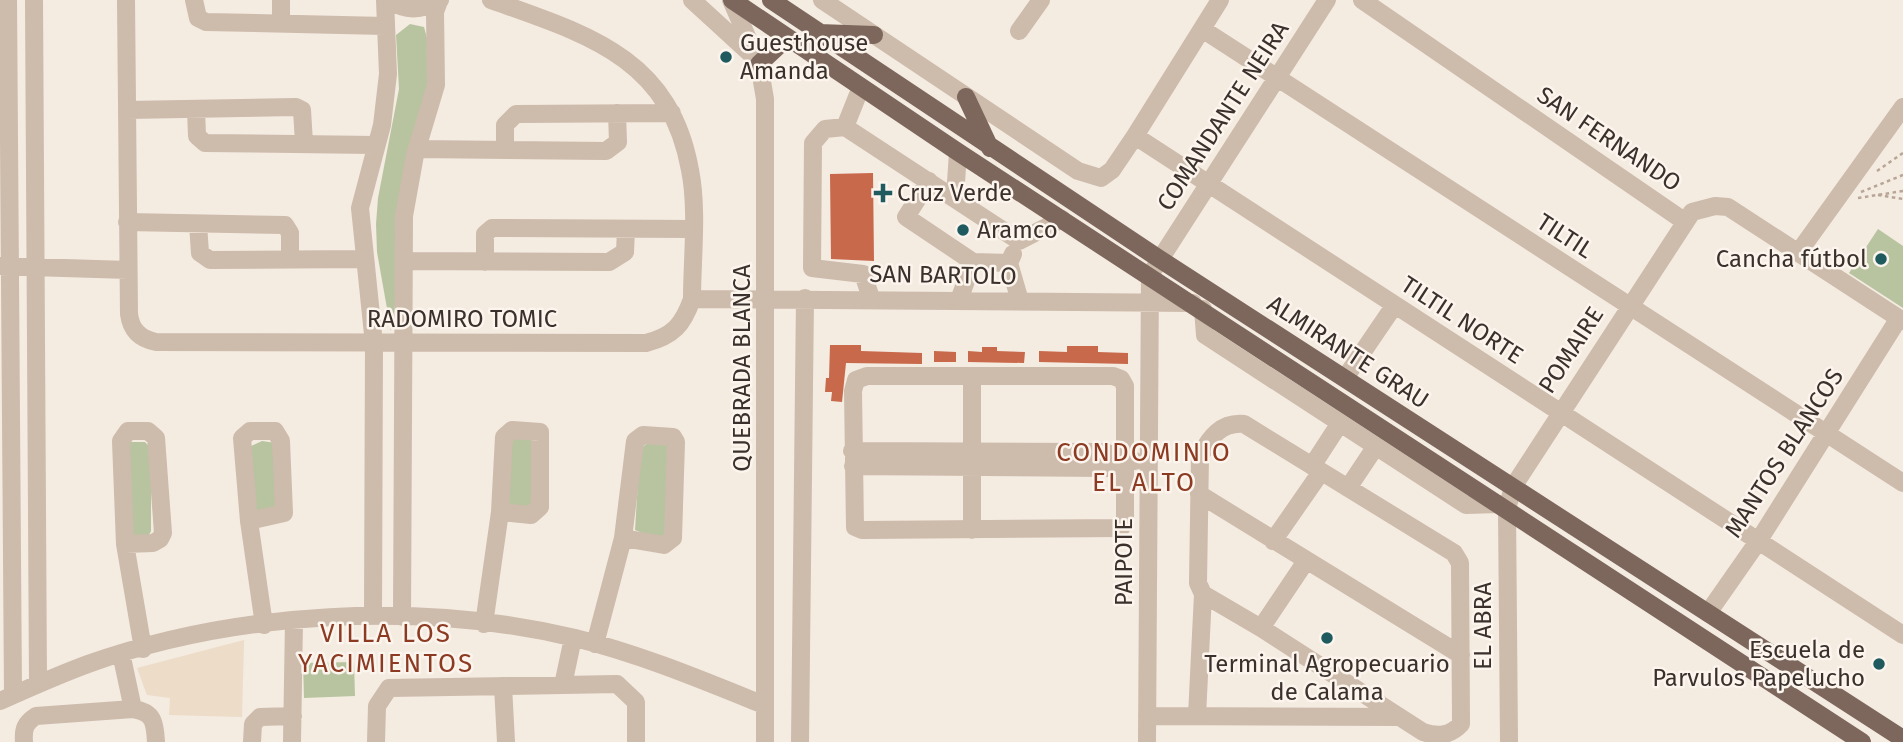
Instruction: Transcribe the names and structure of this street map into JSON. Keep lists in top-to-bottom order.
{
  "streets": {
    "main road": ["ALMIRANTE GRAU"],
    "street": [
      "COMANDANTE NEIRA",
      "SAN FERNANDO",
      "TILTIL",
      "SAN BARTOLO",
      "RADOMIRO TOMIC",
      "TILTIL NORTE",
      "POMAIRE",
      "QUEBRADA BLANCA",
      "MANTOS BLANCOS",
      "PAIPOTE",
      "EL ABRA"
    ]
  },
  "crossings": [
    ["COMANDANTE NEIRA", "TILTIL"],
    ["COMANDANTE NEIRA", "TILTIL NORTE"],
    ["COMANDANTE NEIRA", "ALMIRANTE GRAU"],
    ["COMANDANTE NEIRA", "PAIPOTE"],
    ["SAN FERNANDO", "POMAIRE"],
    ["SAN FERNANDO", "MANTOS BLANCOS"],
    ["TILTIL", "POMAIRE"],
    ["TILTIL", "MANTOS BLANCOS"],
    ["SAN BARTOLO", "RADOMIRO TOMIC"],
    ["SAN BARTOLO", "ALMIRANTE GRAU"],
    ["SAN BARTOLO", "QUEBRADA BLANCA"],
    ["SAN BARTOLO", "PAIPOTE"],
    ["TILTIL NORTE", "POMAIRE"],
    ["TILTIL NORTE", "MANTOS BLANCOS"],
    ["POMAIRE", "ALMIRANTE GRAU"],
    ["POMAIRE", "EL ABRA"],
    ["ALMIRANTE GRAU", "QUEBRADA BLANCA"],
    ["ALMIRANTE GRAU", "MANTOS BLANCOS"],
    ["ALMIRANTE GRAU", "PAIPOTE"],
    ["ALMIRANTE GRAU", "EL ABRA"]
  ],
  "districts": ["CONDOMINIO EL ALTO", "VILLA LOS YACIMIENTOS"],
  "places": {
    "other": [
      "Guesthouse Amanda",
      "Aramco",
      "Cancha fútbol",
      "Terminal Agropecuario de Calama",
      "Escuela de Parvulos Papelucho"
    ],
    "health": ["Cruz Verde"]
  }
}
